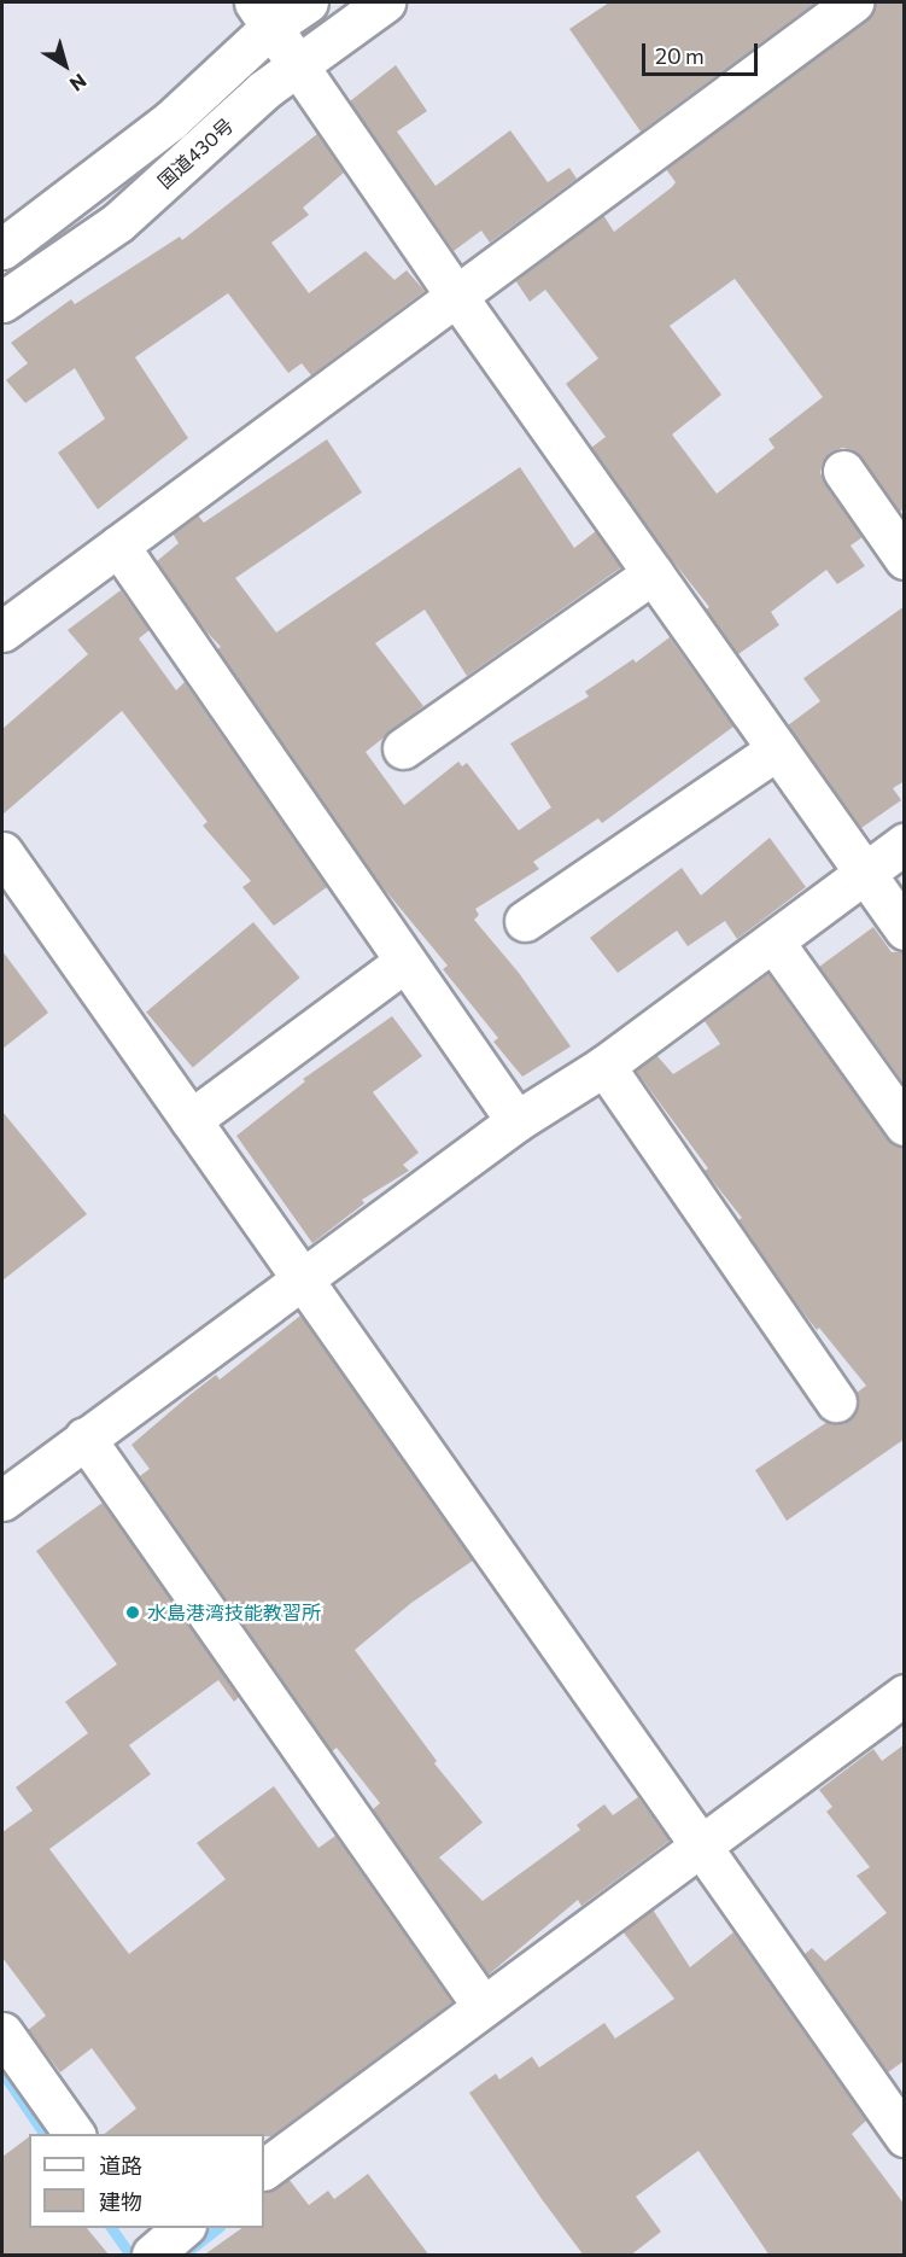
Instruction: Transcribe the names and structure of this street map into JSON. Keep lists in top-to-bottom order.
{
  "streets": {
    "main road": ["国道430号"]
  },
  "places": ["水島港湾技能教習所"],
  "legend": ["道路", "建物"],
  "scale_bar": "20 m",
  "north": "bottom right"
}
